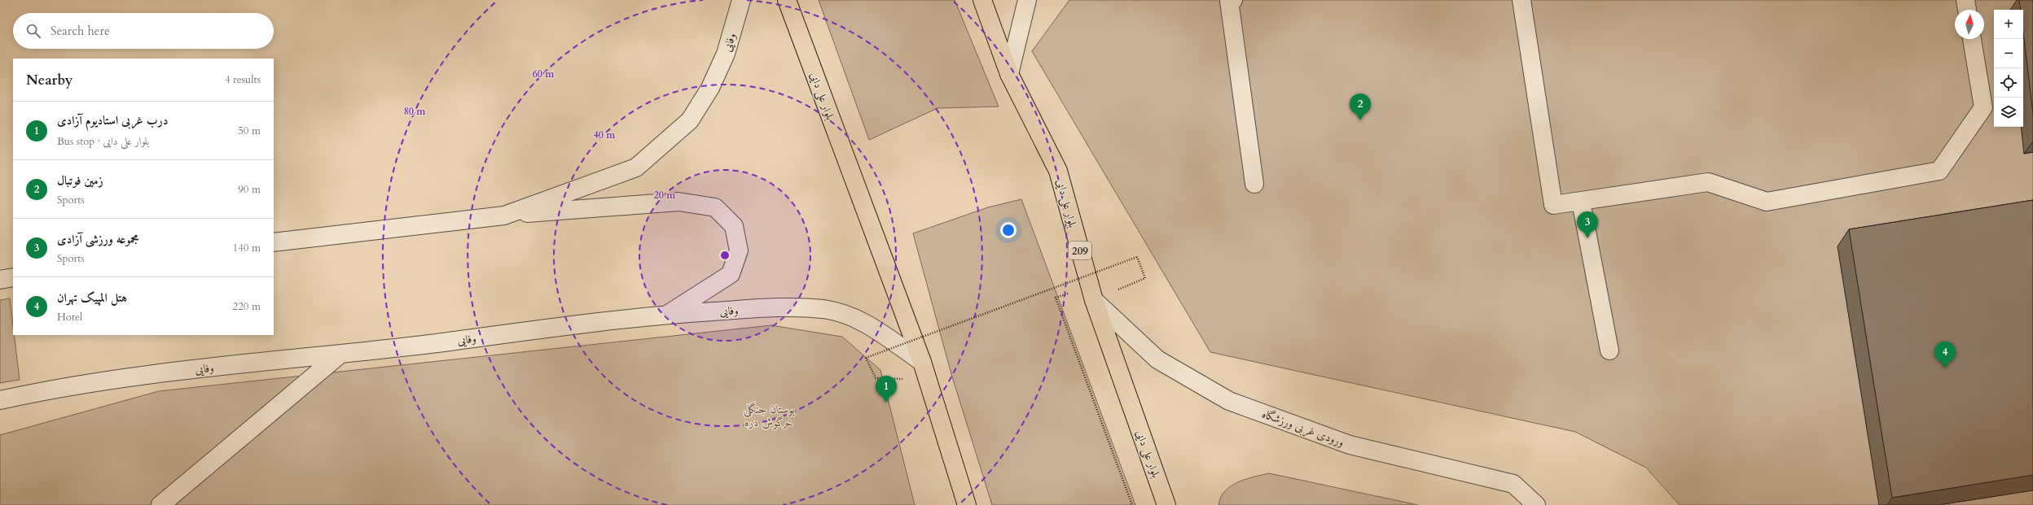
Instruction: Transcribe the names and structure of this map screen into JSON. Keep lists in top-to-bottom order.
{
  "streets": {
    "main road": ["بلوار علی دایی", "209"],
    "street": ["وفایی", "ورودی غربی ورزشگاه"]
  },
  "crossings": [
    ["وفایی", "بلوار علی دایی"],
    ["بلوار علی دایی", "ورودی غربی ورزشگاه"]
  ],
  "parks": ["بوستان جنگلی خرگوش دره"],
  "north": "top",
  "page": {
    "map_buttons": ["+", "−"],
    "search": "Search here",
    "heading": ["Nearby", "4 results"],
    "pins": [
      "2",
      "3",
      "4",
      "1"
    ],
    "list": [
      {
        "mark": "1",
        "name": "درب غربی استادیوم آزادی",
        "note": "Bus stop · بلوار علی دایی",
        "value": "50 m"
      },
      {
        "mark": "2",
        "name": "زمین فوتبال",
        "note": "Sports",
        "value": "90 m"
      },
      {
        "mark": "3",
        "name": "مجموعه ورزشی آزادی",
        "note": "Sports",
        "value": "140 m"
      },
      {
        "mark": "4",
        "name": "هتل المپیک تهران",
        "note": "Hotel",
        "value": "220 m"
      }
    ]
  },
  "rings": [
    "60 m",
    "80 m",
    "40 m",
    "20 m"
  ]
}
